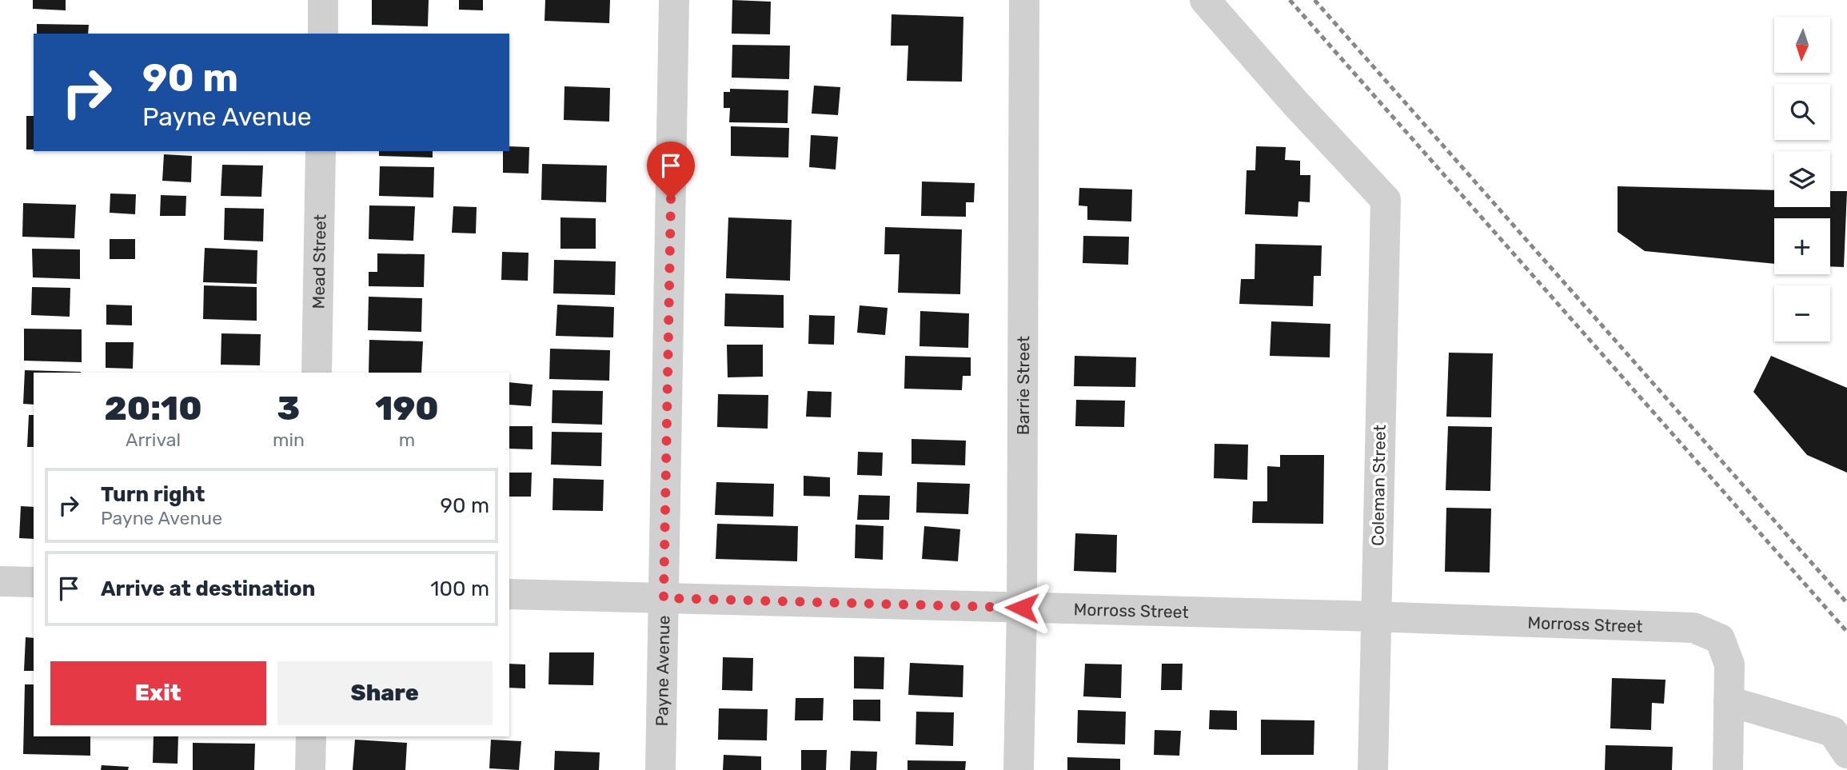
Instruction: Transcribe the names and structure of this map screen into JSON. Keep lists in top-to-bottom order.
{
  "streets": {
    "street": [
      "Mead Street",
      "Barrie Street",
      "Coleman Street",
      "Morross Street",
      "Payne Avenue"
    ]
  },
  "crossings": [
    ["Barrie Street", "Morross Street"],
    ["Coleman Street", "Morross Street"],
    ["Morross Street", "Payne Avenue"]
  ],
  "north": "bottom",
  "page": {
    "map_buttons": ["+", "−"],
    "turn": ["90 m", "Payne Avenue"],
    "eta": [
      "20:10",
      "Arrival",
      "3",
      "min",
      "190",
      "m"
    ],
    "list": [
      {
        "name": "Turn right",
        "note": "Payne Avenue",
        "value": "90 m"
      },
      {
        "name": "Arrive at destination",
        "value": "100 m"
      }
    ],
    "buttons": ["Exit", "Share"]
  }
}
